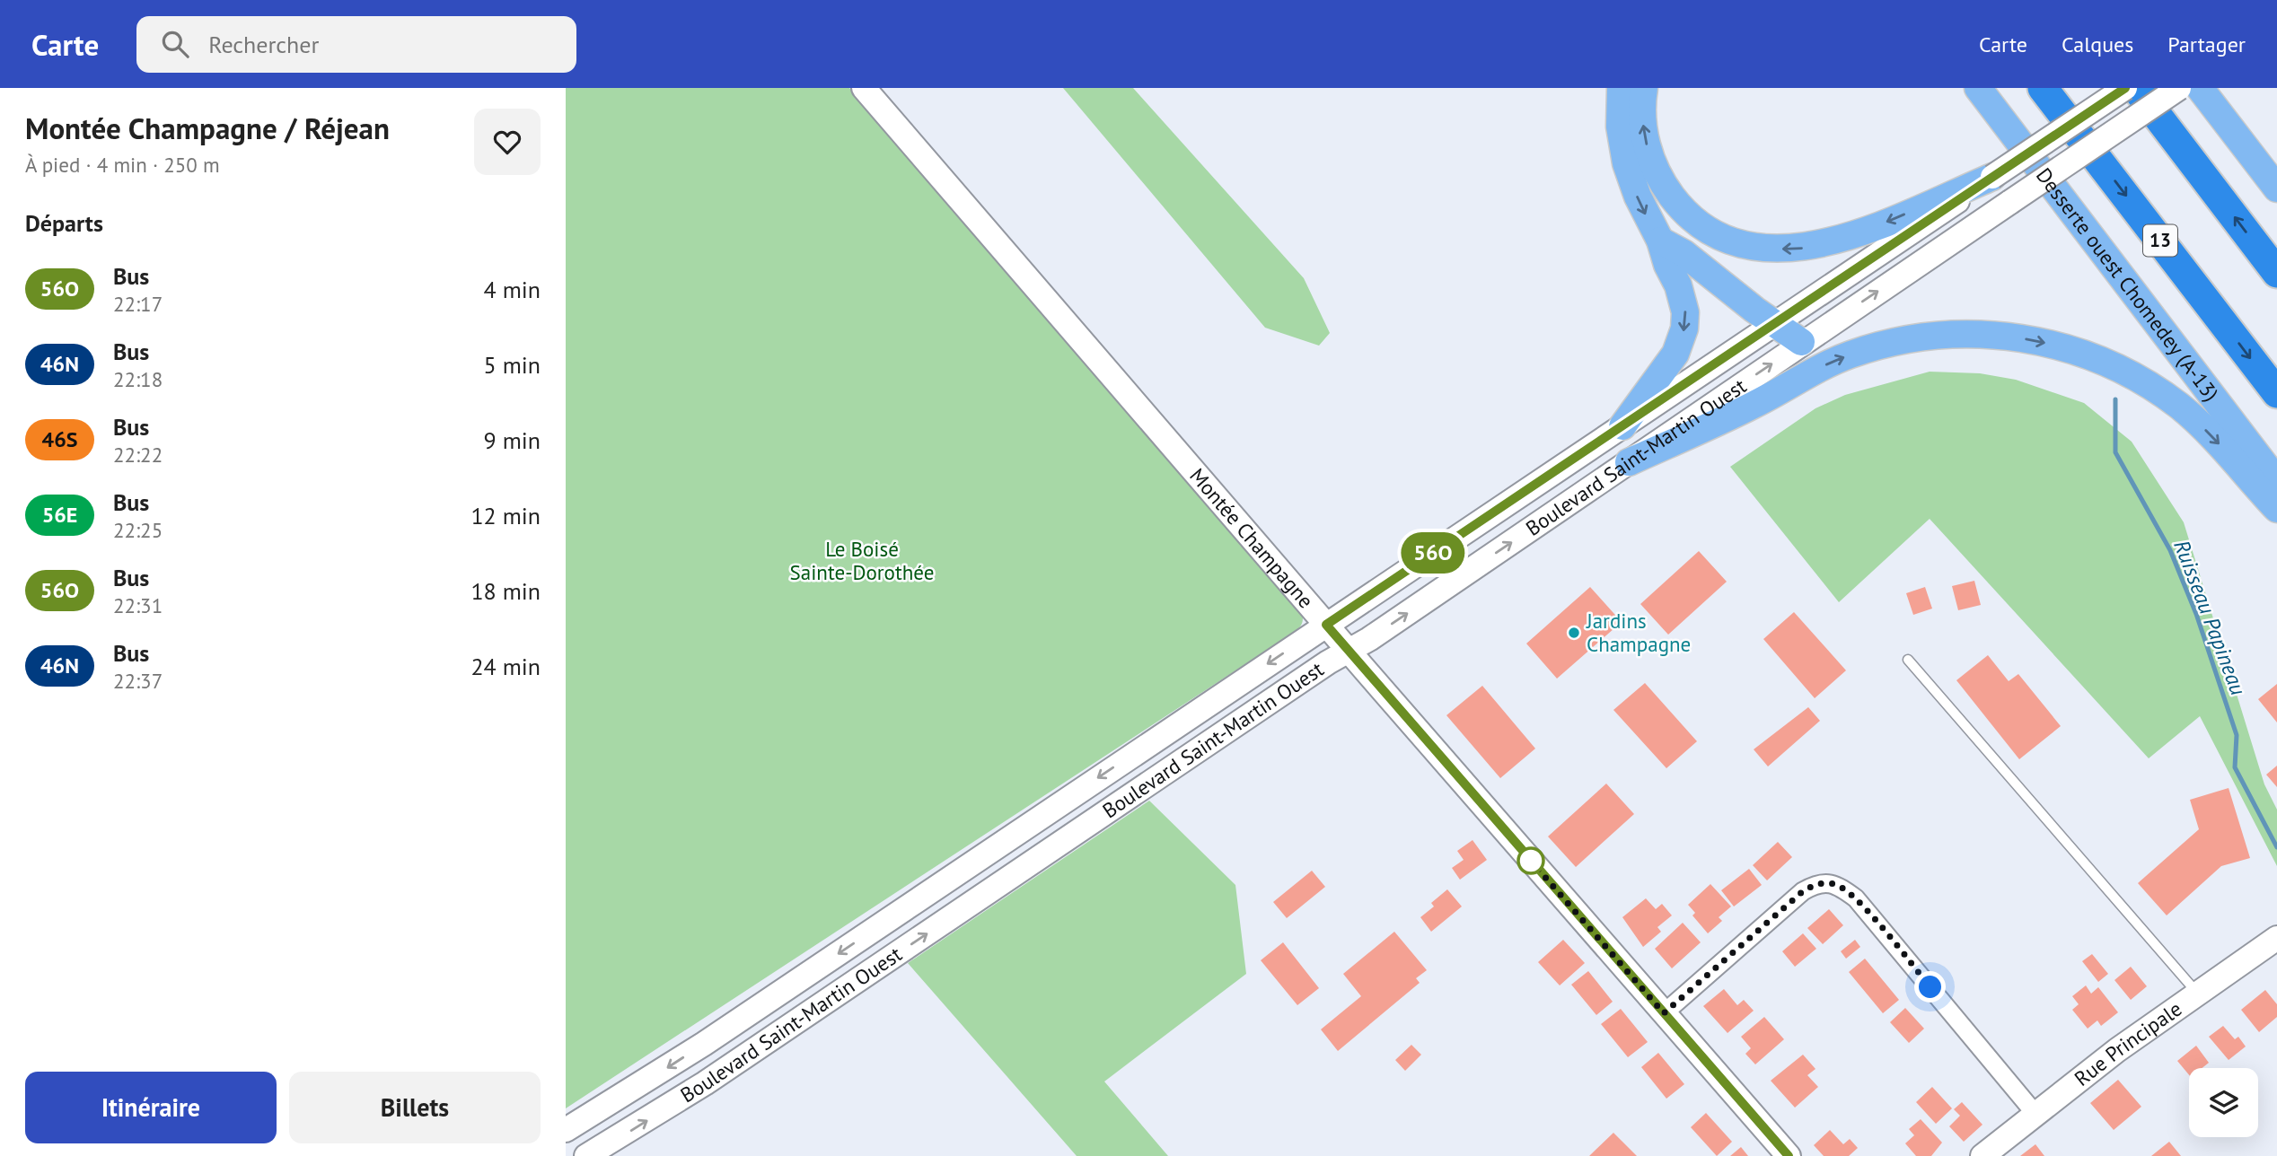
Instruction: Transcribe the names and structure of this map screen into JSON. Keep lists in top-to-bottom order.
{
  "streets": {
    "highway": ["13"],
    "main road": [
      "Desserte ouest Chomedey (A-13)",
      "Boulevard Saint-Martin Ouest",
      "Montée Champagne",
      "Rue Principale"
    ]
  },
  "crossings": [
    ["Boulevard Saint-Martin Ouest", "Montée Champagne"]
  ],
  "water": ["Ruisseau Papineau"],
  "parks": ["Le Boisé Sainte-Dorothée"],
  "places": ["Jardins Champagne"],
  "lines": ["bus line 56O"],
  "page": {
    "header": "Carte",
    "search": "Rechercher",
    "nav": ["Carte", "Calques", "Partager"],
    "heading": [
      ["Montée Champagne / Réjean", "À pied · 4 min · 250 m"],
      "Départs"
    ],
    "on_map": "56O",
    "list": [
      {
        "mark": "56O",
        "name": "Bus",
        "note": "22:17",
        "value": "4 min"
      },
      {
        "mark": "46N",
        "name": "Bus",
        "note": "22:18",
        "value": "5 min"
      },
      {
        "mark": "46S",
        "name": "Bus",
        "note": "22:22",
        "value": "9 min"
      },
      {
        "mark": "56E",
        "name": "Bus",
        "note": "22:25",
        "value": "12 min"
      },
      {
        "mark": "56O",
        "name": "Bus",
        "note": "22:31",
        "value": "18 min"
      },
      {
        "mark": "46N",
        "name": "Bus",
        "note": "22:37",
        "value": "24 min"
      }
    ],
    "buttons": ["Itinéraire", "Billets"]
  }
}
